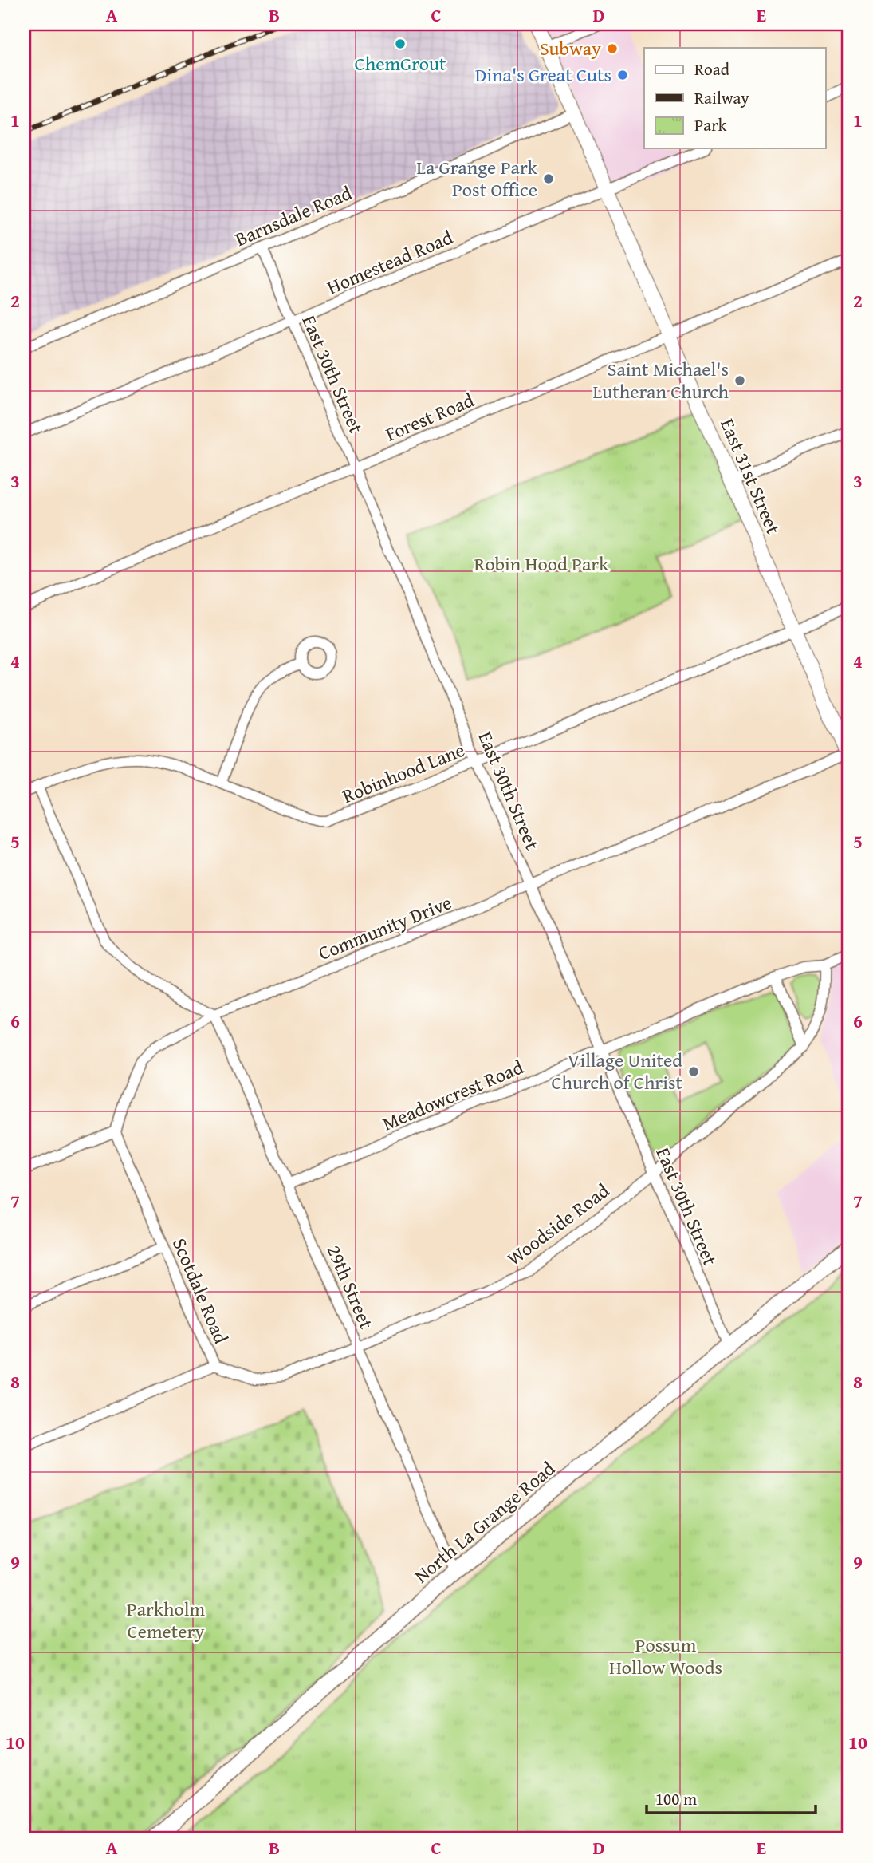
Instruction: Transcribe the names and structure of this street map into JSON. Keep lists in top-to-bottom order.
{
  "streets": {
    "main road": ["East 31st Street", "North La Grange Road"],
    "street": [
      "Barnsdale Road",
      "Homestead Road",
      "East 30th Street",
      "Forest Road",
      "Robinhood Lane",
      "Community Drive",
      "Meadowcrest Road",
      "Woodside Road",
      "29th Street",
      "Scotdale Road"
    ]
  },
  "crossings": [
    ["Barnsdale Road", "East 30th Street"],
    ["Barnsdale Road", "East 31st Street"],
    ["Homestead Road", "East 30th Street"],
    ["Homestead Road", "East 31st Street"],
    ["East 30th Street", "Forest Road"],
    ["East 30th Street", "Robinhood Lane"],
    ["East 30th Street", "Community Drive"],
    ["East 30th Street", "Meadowcrest Road"],
    ["East 30th Street", "Woodside Road"],
    ["East 30th Street", "North La Grange Road"],
    ["Forest Road", "East 31st Street"],
    ["East 31st Street", "Robinhood Lane"],
    ["East 31st Street", "Community Drive"],
    ["Community Drive", "29th Street"],
    ["Community Drive", "Scotdale Road"],
    ["Meadowcrest Road", "Woodside Road"],
    ["Meadowcrest Road", "29th Street"],
    ["Woodside Road", "29th Street"],
    ["Woodside Road", "Scotdale Road"],
    ["29th Street", "North La Grange Road"]
  ],
  "parks": ["Robin Hood Park", "Parkholm Cemetery", "Possum Hollow Woods"],
  "places": [
    "ChemGrout",
    "Subway",
    "Dina's Great Cuts",
    "La Grange Park Post Office",
    "Saint Michael's Lutheran Church",
    "Village United Church of Christ"
  ],
  "legend": ["Road", "Railway", "Park"],
  "scale_bar": "100 m",
  "grid": {
    "columns": [
      "A",
      "B",
      "C",
      "D",
      "E"
    ],
    "rows": [
      "1",
      "2",
      "3",
      "4",
      "5",
      "6",
      "7",
      "8",
      "9",
      "10"
    ]
  }
}
